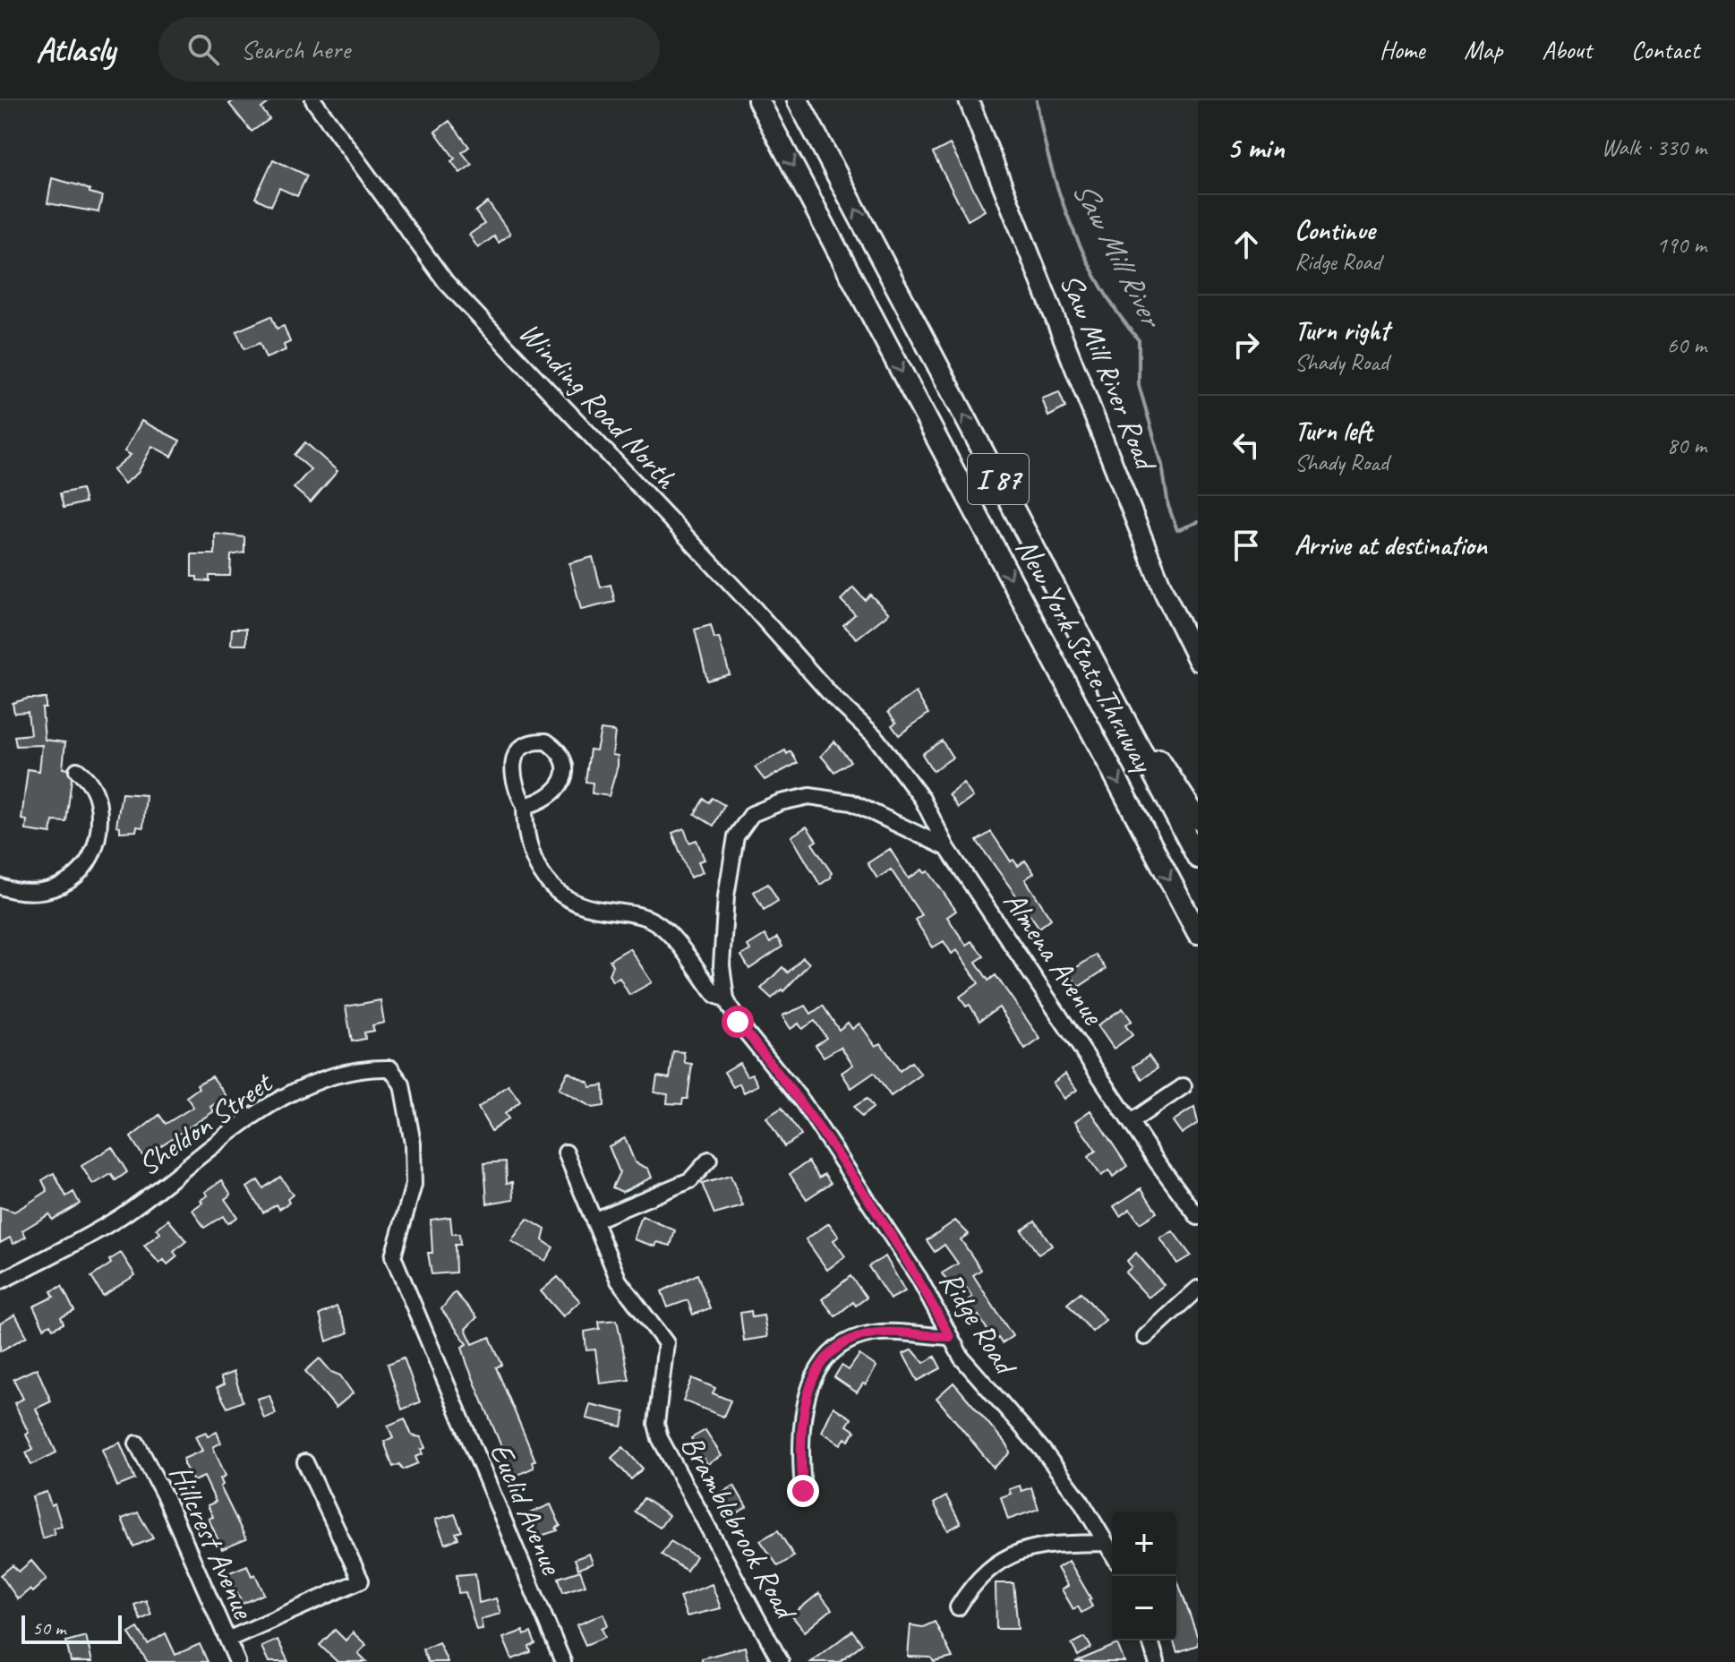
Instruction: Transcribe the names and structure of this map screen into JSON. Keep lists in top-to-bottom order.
{
  "streets": {
    "highway": ["I 87", "New York State Thruway"],
    "main road": ["Saw Mill River Road"],
    "street": [
      "Winding Road North",
      "Almena Avenue",
      "Sheldon Street",
      "Ridge Road",
      "Euclid Avenue",
      "Bramblebrook Road",
      "Hillcrest Avenue"
    ]
  },
  "crossings": [
    ["Winding Road North", "Almena Avenue"],
    ["Sheldon Street", "Euclid Avenue"]
  ],
  "water": ["Saw Mill River"],
  "scale_bar": "50 m",
  "page": {
    "header": "Atlasly",
    "search": "Search here",
    "nav": [
      "Home",
      "Map",
      "About",
      "Contact"
    ],
    "heading": ["5 min", "Walk · 330 m"],
    "list": [
      ["Continue", "Ridge Road", "190 m"],
      ["Turn right", "Shady Road", "60 m"],
      ["Turn left", "Shady Road", "80 m"],
      "Arrive at destination"
    ],
    "map_buttons": ["+", "−"],
    "scale": "50 m"
  }
}
